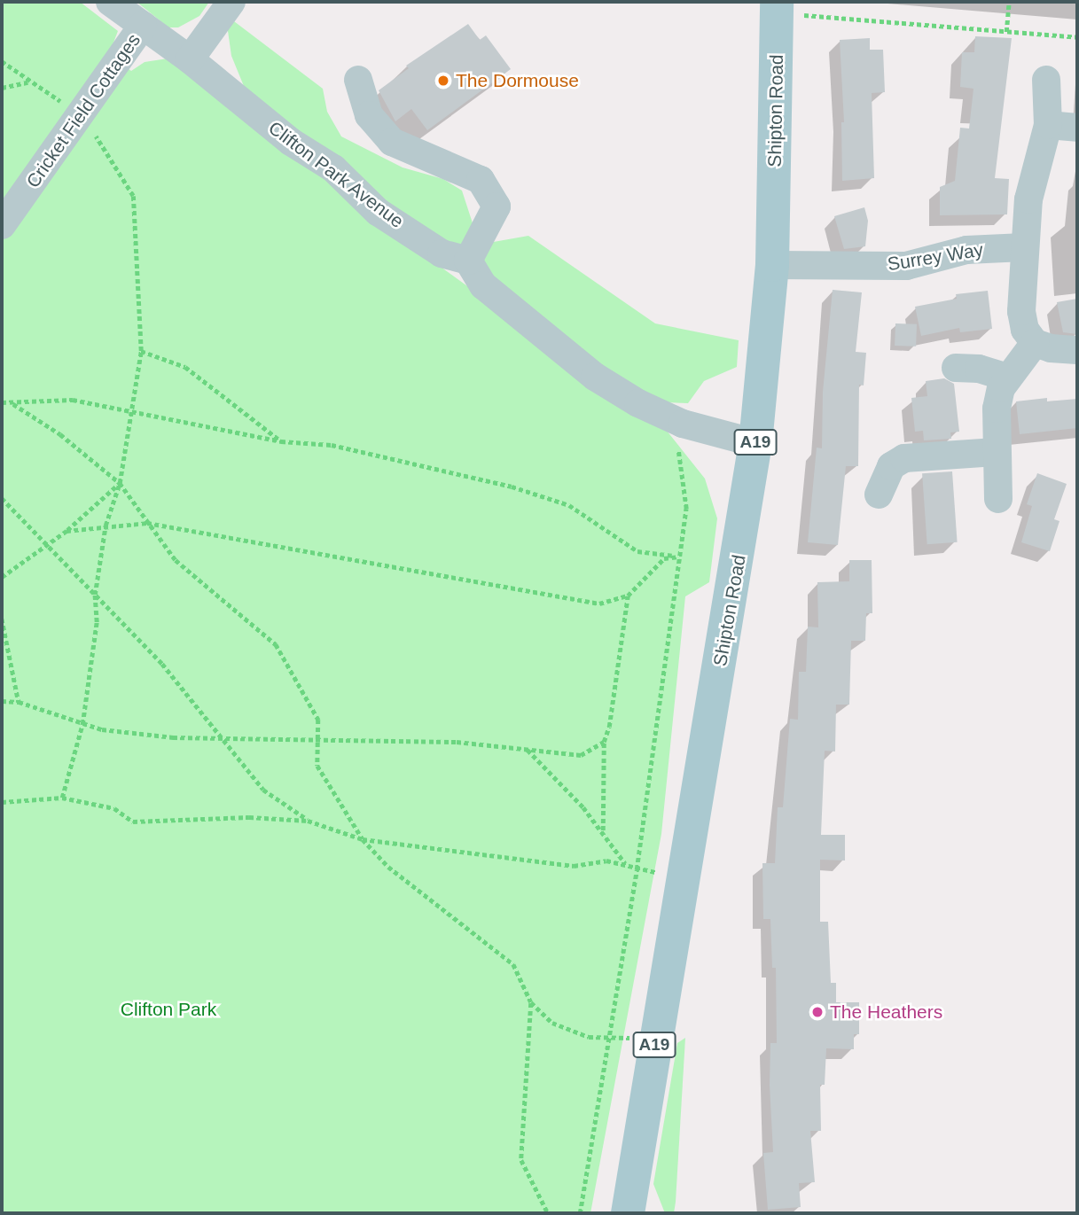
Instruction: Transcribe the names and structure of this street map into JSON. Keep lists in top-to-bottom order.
{
  "streets": {
    "main road": ["Shipton Road", "A19"],
    "street": ["Cricket Field Cottages", "Clifton Park Avenue", "Surrey Way"]
  },
  "crossings": [
    ["Cricket Field Cottages", "Clifton Park Avenue"],
    ["Shipton Road", "Surrey Way"]
  ],
  "parks": ["Clifton Park"],
  "places": ["The Dormouse", "The Heathers"]
}
